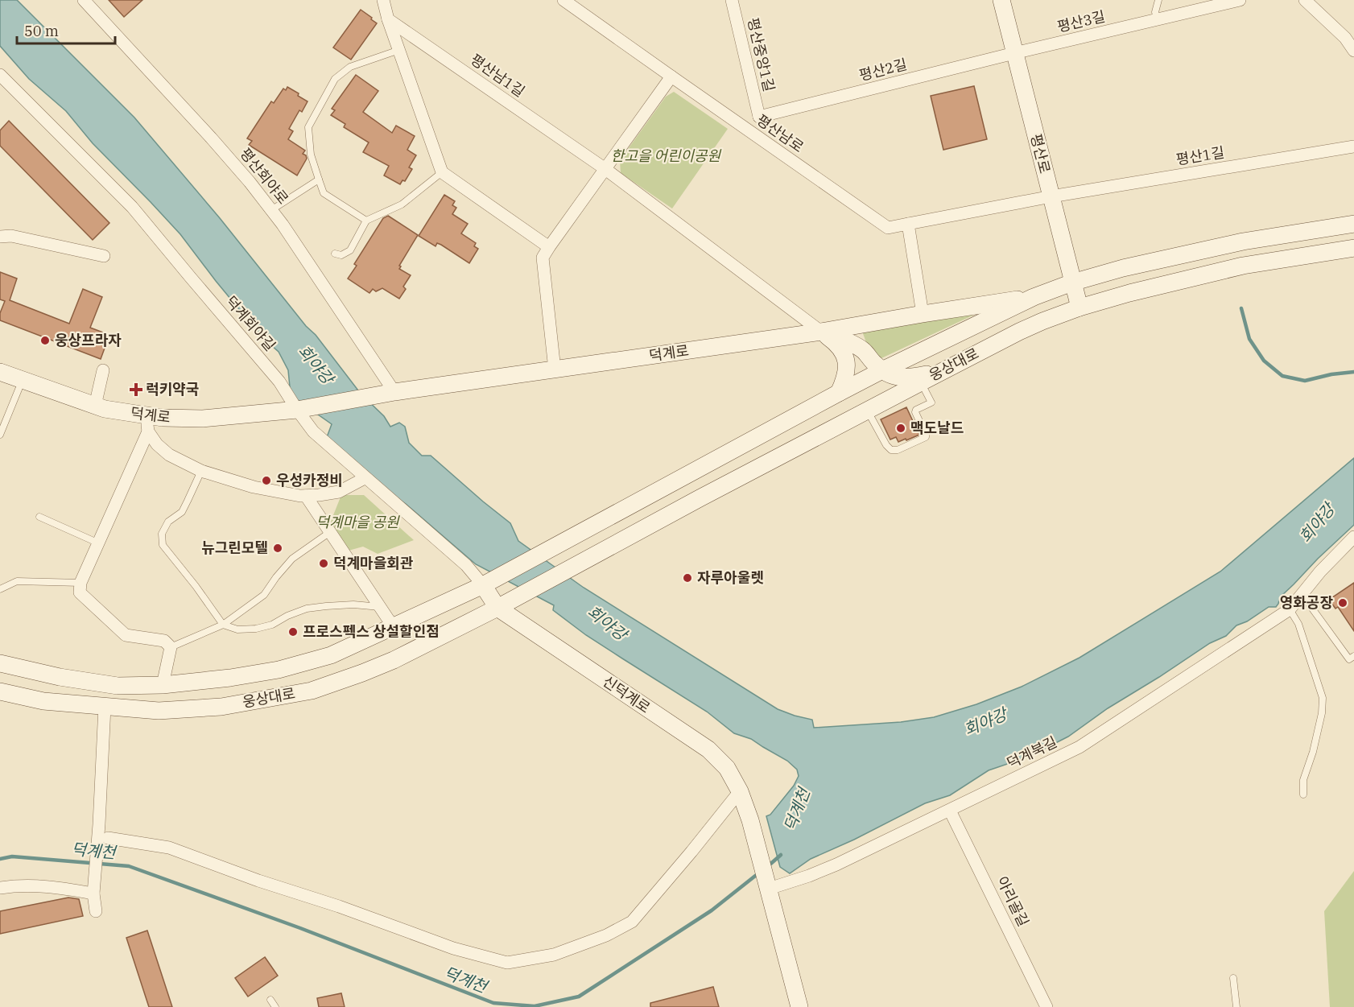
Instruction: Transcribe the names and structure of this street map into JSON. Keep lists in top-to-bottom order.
{
  "streets": {
    "main road": [
      "평산로",
      "덕계로",
      "웅상대로",
      "신덕계로"
    ],
    "street": [
      "평산3길",
      "평산중앙1길",
      "평산2길",
      "평산남1길",
      "평산남로",
      "평산1길",
      "평산회야로",
      "덕계회야길",
      "덕계북길",
      "아리골길"
    ]
  },
  "crossings": [
    ["평산3길", "평산2길"],
    ["평산3길", "평산로"],
    ["평산중앙1길", "평산2길"],
    ["평산2길", "평산로"],
    ["평산남1길", "덕계로"],
    ["평산남로", "평산로"],
    ["평산남로", "평산1길"],
    ["평산로", "평산1길"],
    ["평산로", "웅상대로"],
    ["평산회야로", "덕계로"],
    ["덕계회야길", "덕계로"],
    ["덕계회야길", "신덕계로"],
    ["웅상대로", "신덕계로"],
    ["신덕계로", "덕계북길"],
    ["덕계북길", "아리골길"]
  ],
  "water": ["회야강", "덕계천"],
  "parks": ["한고을 어린이공원", "덕계마을 공원"],
  "places": {
    "other": [
      "웅상프라자",
      "맥도날드",
      "우성카정비",
      "뉴그린모텔",
      "덕계마을회관",
      "자루아울렛",
      "영화공장",
      "프로스펙스 상설할인점"
    ],
    "health": ["럭키약국"]
  },
  "scale_bar": "50 m"
}
